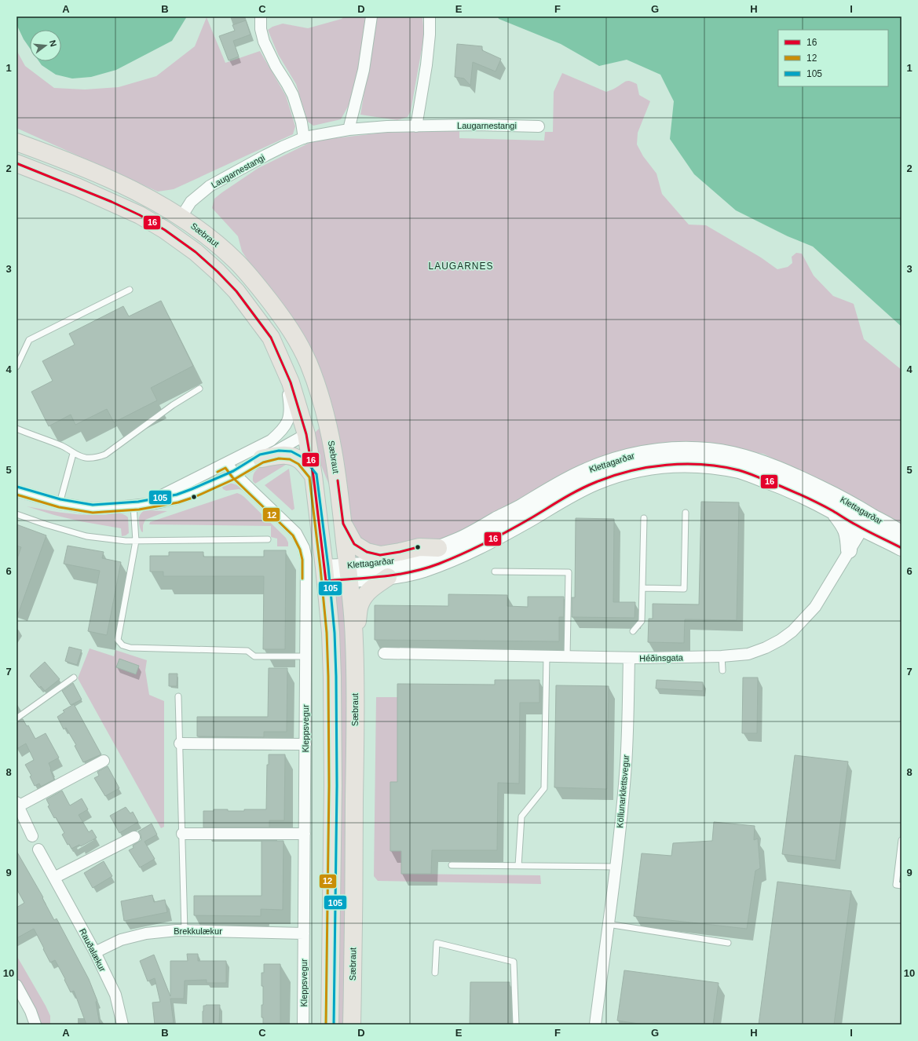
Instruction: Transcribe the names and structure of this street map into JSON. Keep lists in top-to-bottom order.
{
  "streets": {
    "main road": ["Sæbraut", "Klettagarðar"],
    "street": [
      "Laugarnestangi",
      "Héðinsgata",
      "Kleppsvegur",
      "Köllunarklettsvegur",
      "Brekkulækur",
      "Rauðalækur"
    ]
  },
  "crossings": [
    ["Laugarnestangi", "Sæbraut"],
    ["Sæbraut", "Klettagarðar"],
    ["Klettagarðar", "Héðinsgata"],
    ["Héðinsgata", "Köllunarklettsvegur"],
    ["Kleppsvegur", "Brekkulækur"],
    ["Brekkulækur", "Rauðalækur"]
  ],
  "districts": ["LAUGARNES"],
  "lines": ["transit line 16", "transit line 105", "transit line 12"],
  "legend": ["16", "12", "105"],
  "north": "right",
  "grid": {
    "columns": [
      "A",
      "B",
      "C",
      "D",
      "E",
      "F",
      "G",
      "H",
      "I"
    ],
    "rows": [
      "1",
      "2",
      "3",
      "4",
      "5",
      "6",
      "7",
      "8",
      "9",
      "10"
    ]
  }
}
